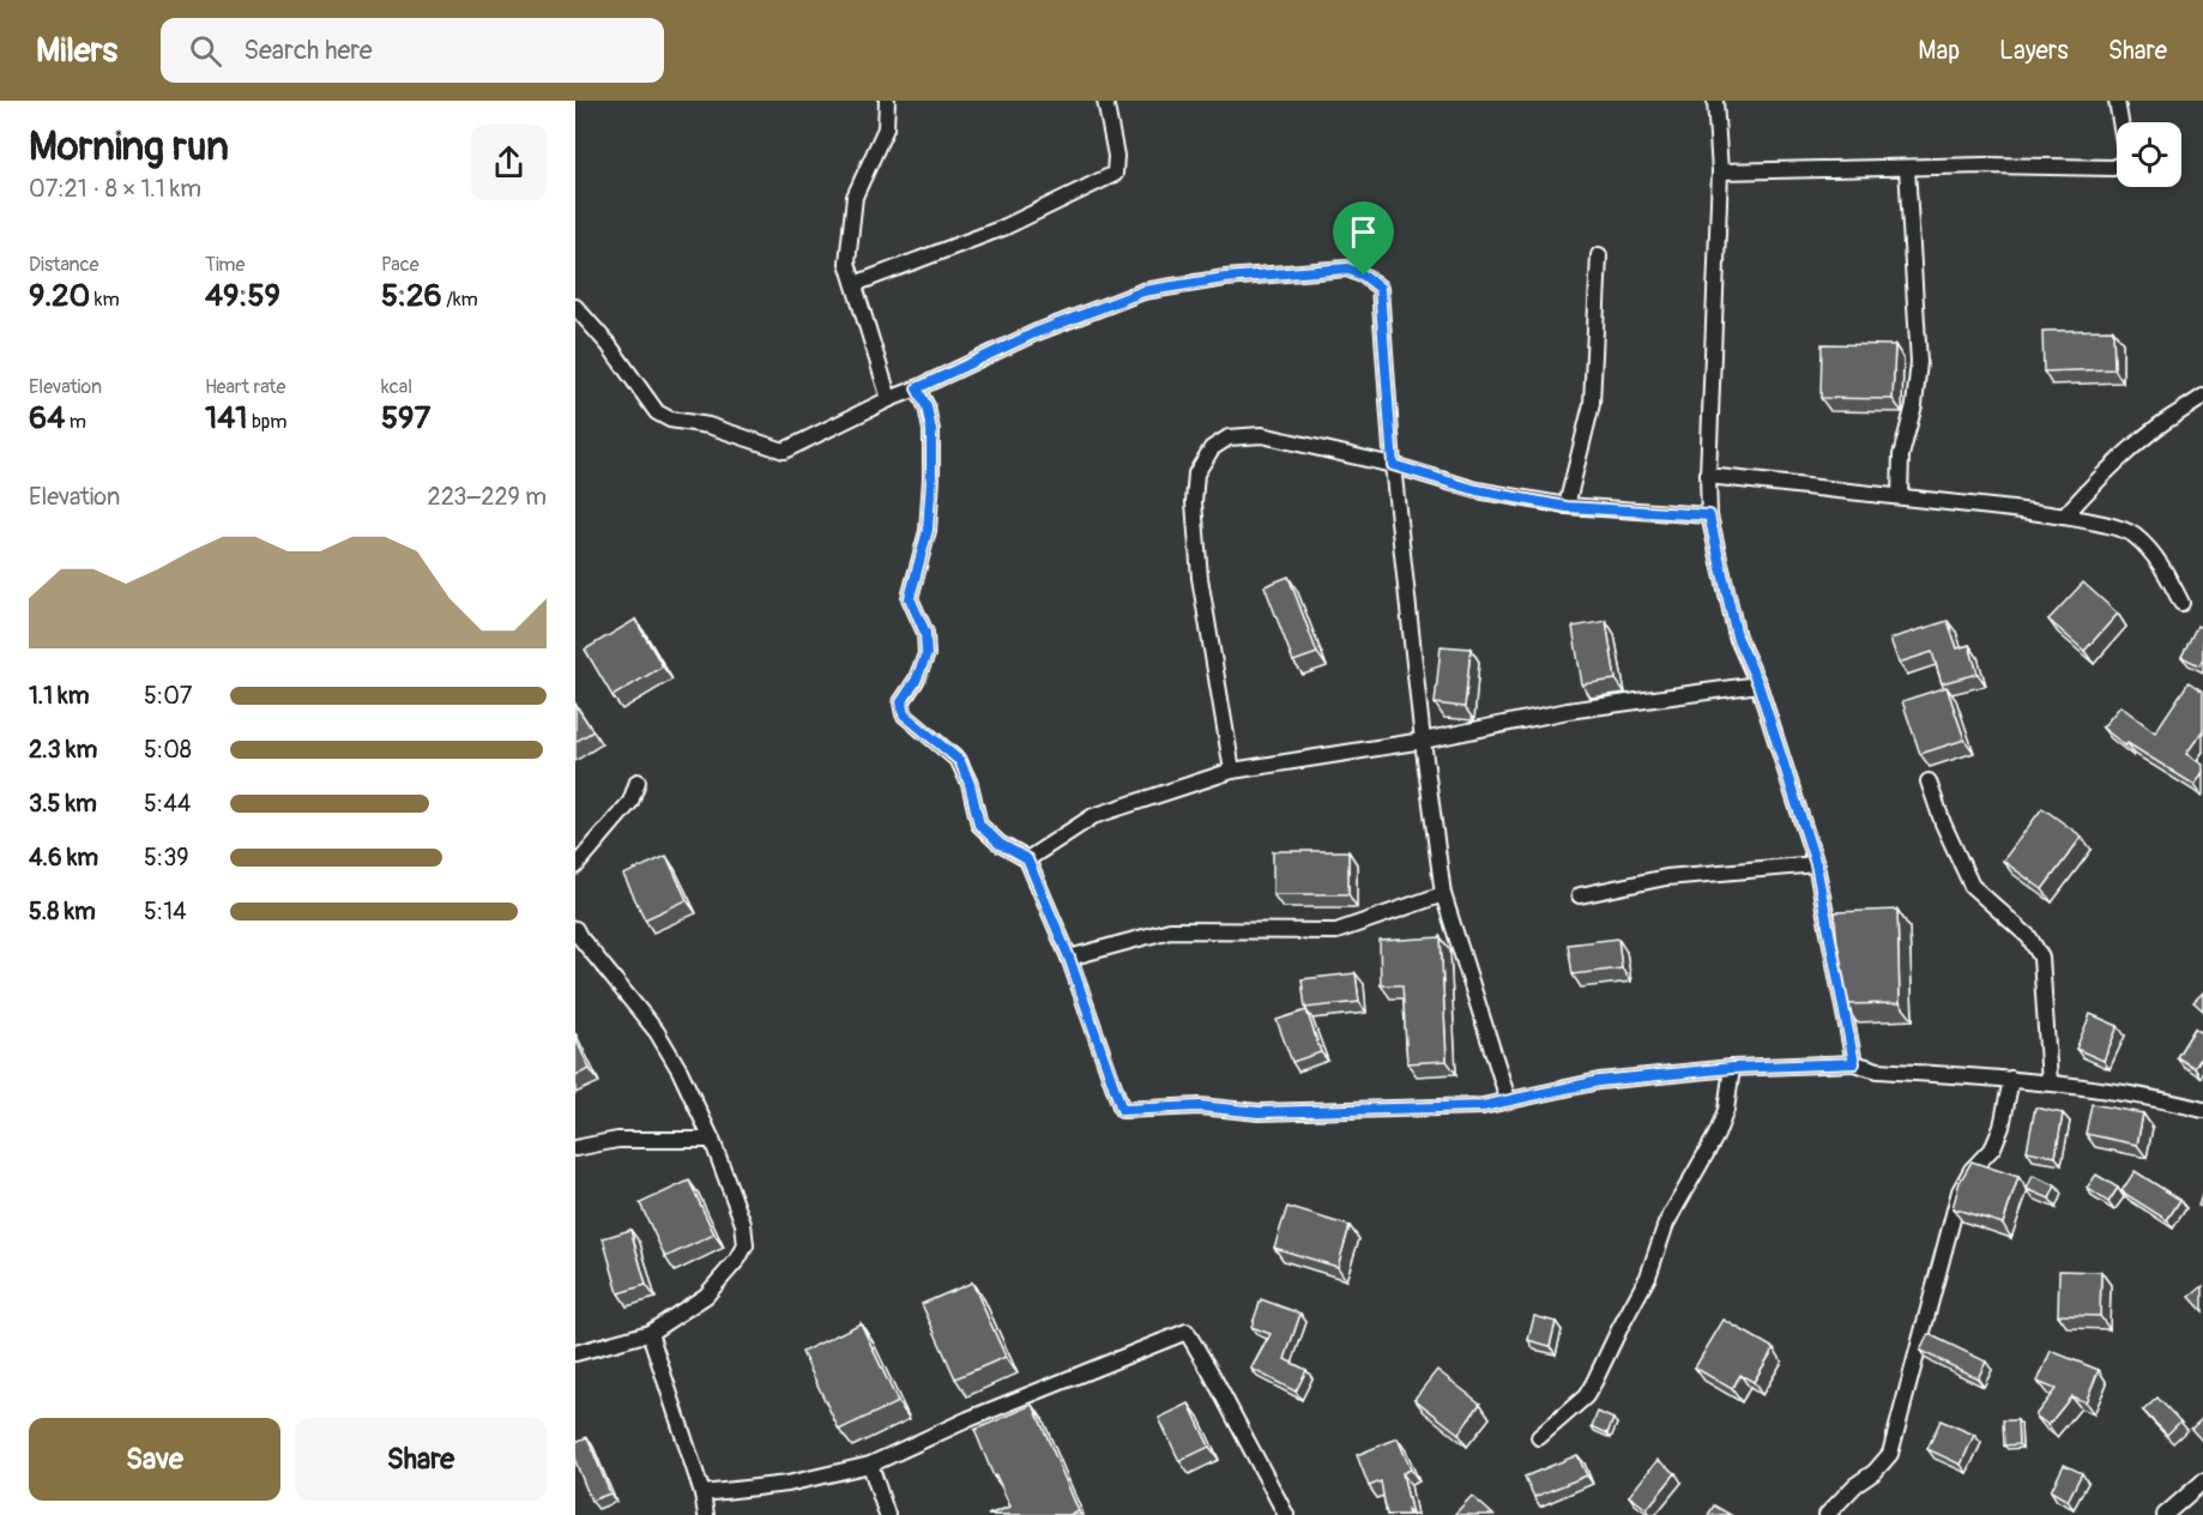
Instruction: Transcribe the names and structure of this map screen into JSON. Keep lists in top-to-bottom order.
{
  "page": {
    "header": "Milers",
    "search": "Search here",
    "nav": ["Map", "Layers", "Share"],
    "heading": ["Morning run", "07:21 · 8 × 1.1 km"],
    "stats": [
      ["Distance", "9.20 km"],
      ["Time", "49:59"],
      ["Pace", "5:26 /km"],
      ["Elevation", "64 m"],
      ["Heart rate", "141 bpm"],
      ["kcal", "597"]
    ],
    "chart": ["Elevation", "223–229 m"],
    "list": [
      {
        "name": "1.1 km",
        "note": "5:07"
      },
      {
        "name": "2.3 km",
        "note": "5:08"
      },
      {
        "name": "3.5 km",
        "note": "5:44"
      },
      {
        "name": "4.6 km",
        "note": "5:39"
      },
      {
        "name": "5.8 km",
        "note": "5:14"
      }
    ],
    "buttons": ["Save", "Share"]
  }
}
